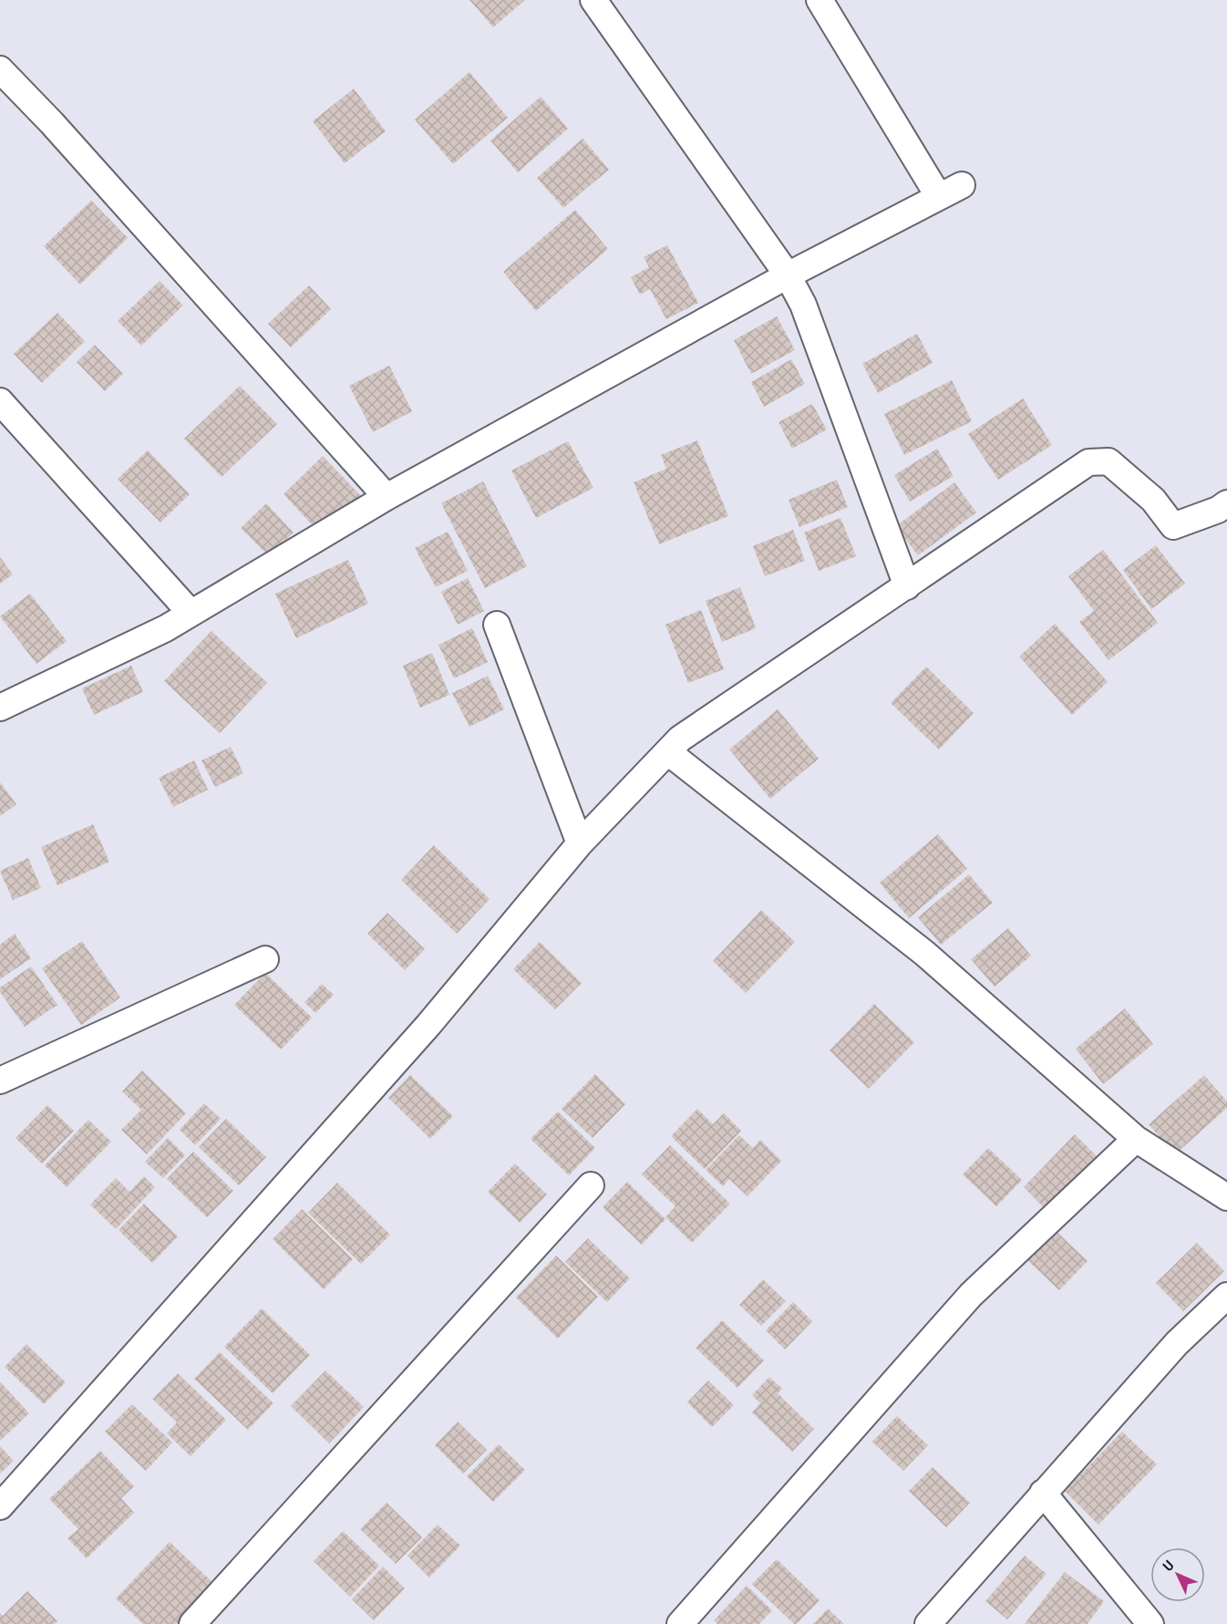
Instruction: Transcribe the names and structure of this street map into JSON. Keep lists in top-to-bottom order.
{
  "north": "top left"
}
